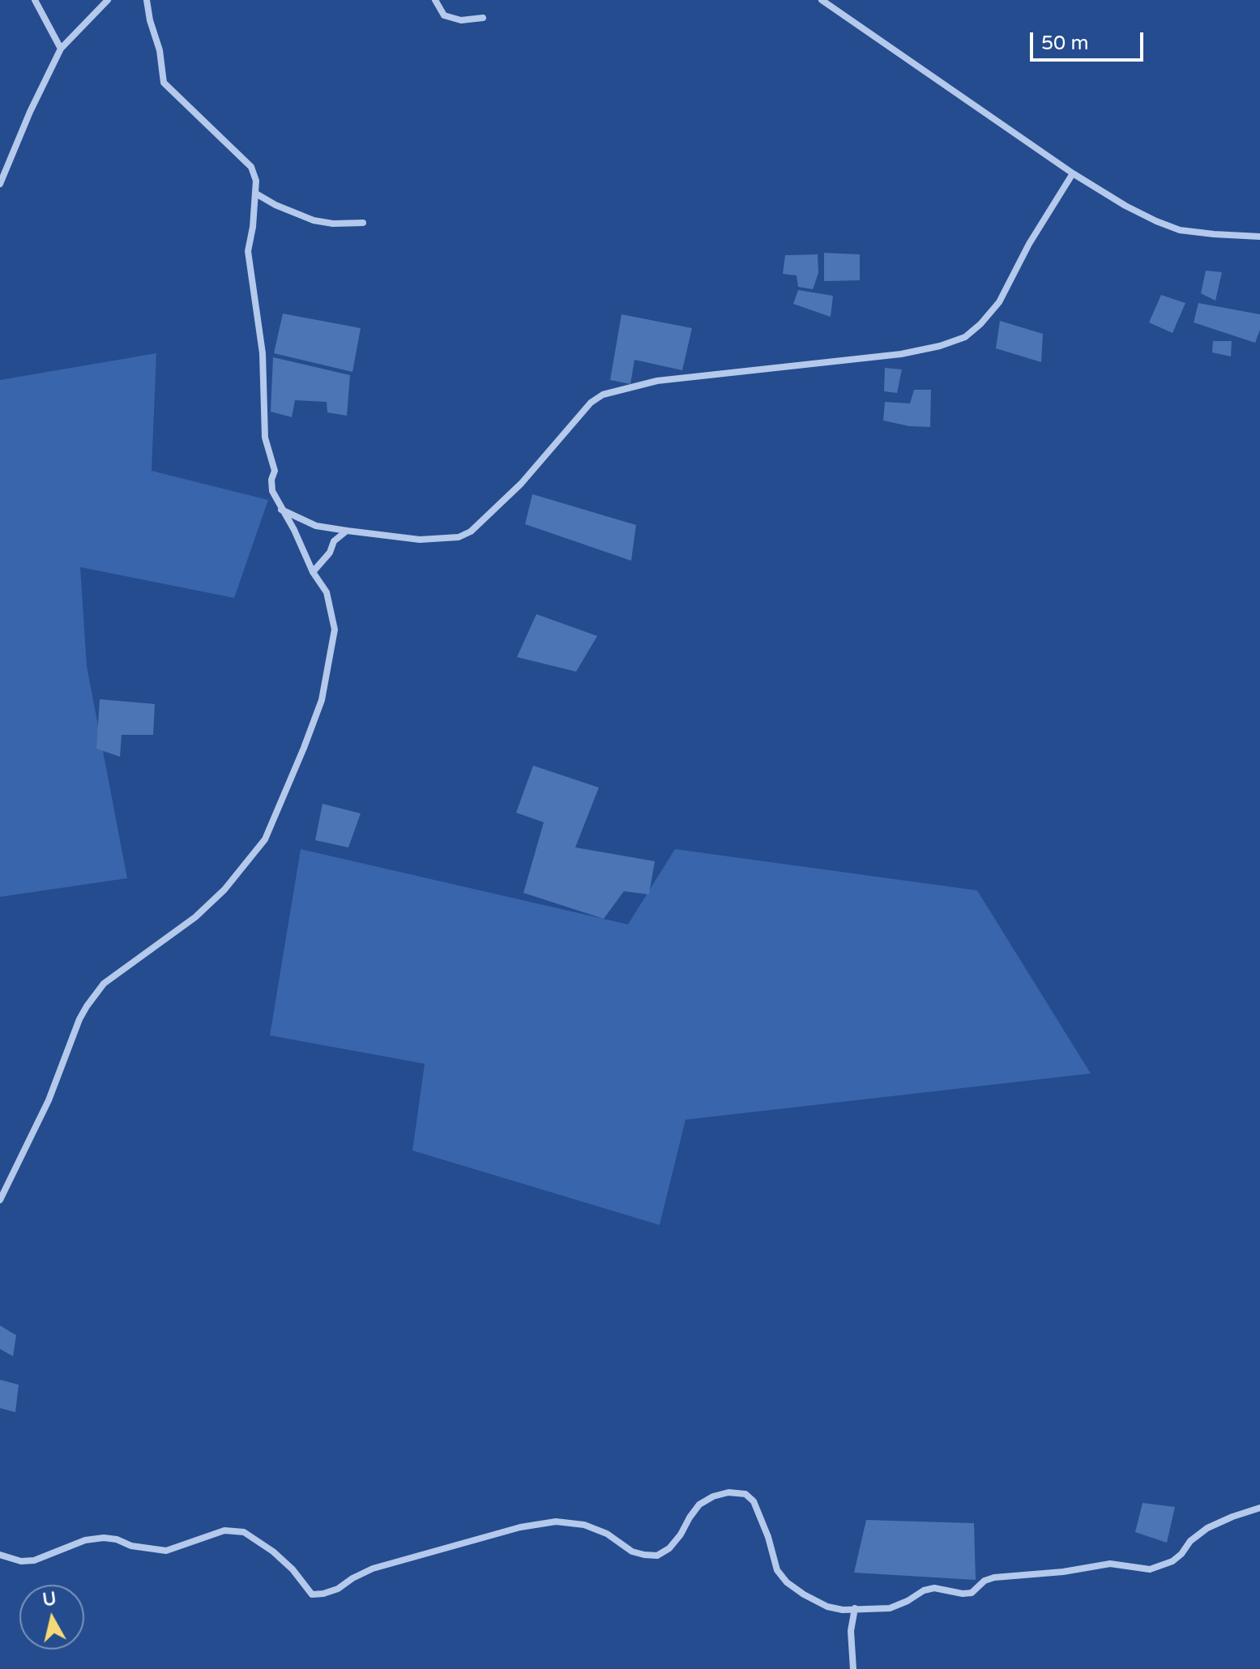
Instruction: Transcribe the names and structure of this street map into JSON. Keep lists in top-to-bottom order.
{
  "scale_bar": "50 m",
  "north": "top"
}
